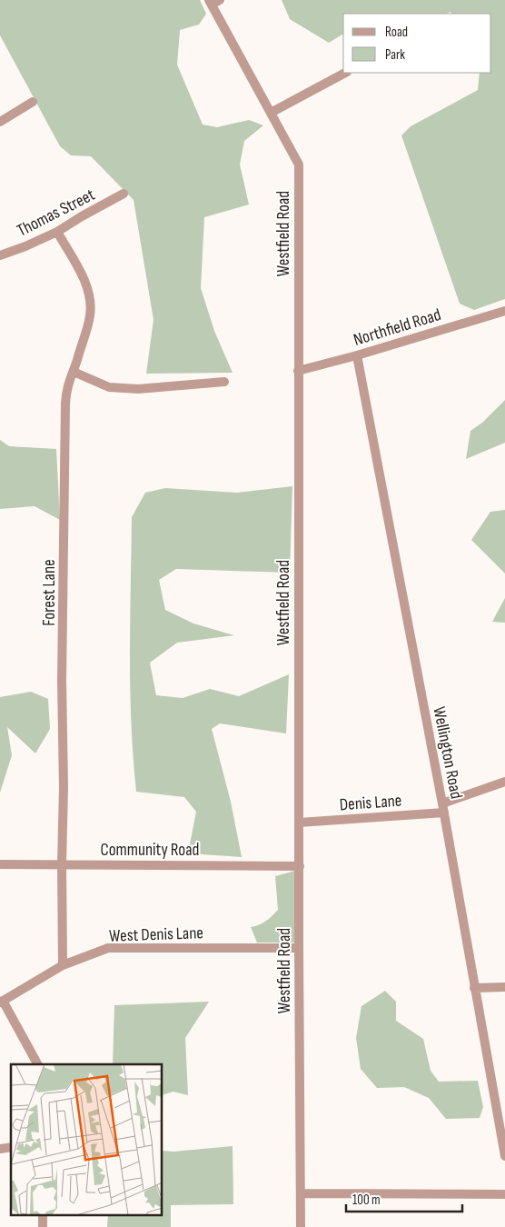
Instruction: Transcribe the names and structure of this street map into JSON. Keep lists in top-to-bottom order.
{
  "streets": {
    "street": [
      "Thomas Street",
      "Westfield Road",
      "Northfield Road",
      "Forest Lane",
      "Wellington Road",
      "Denis Lane",
      "Community Road",
      "West Denis Lane"
    ]
  },
  "crossings": [
    ["Thomas Street", "Forest Lane"],
    ["Westfield Road", "Northfield Road"],
    ["Westfield Road", "Denis Lane"],
    ["Westfield Road", "Community Road"],
    ["Westfield Road", "West Denis Lane"],
    ["Northfield Road", "Wellington Road"],
    ["Forest Lane", "Community Road"],
    ["Forest Lane", "West Denis Lane"],
    ["Wellington Road", "Denis Lane"]
  ],
  "legend": ["Road", "Park"],
  "scale_bar": "100 m"
}
